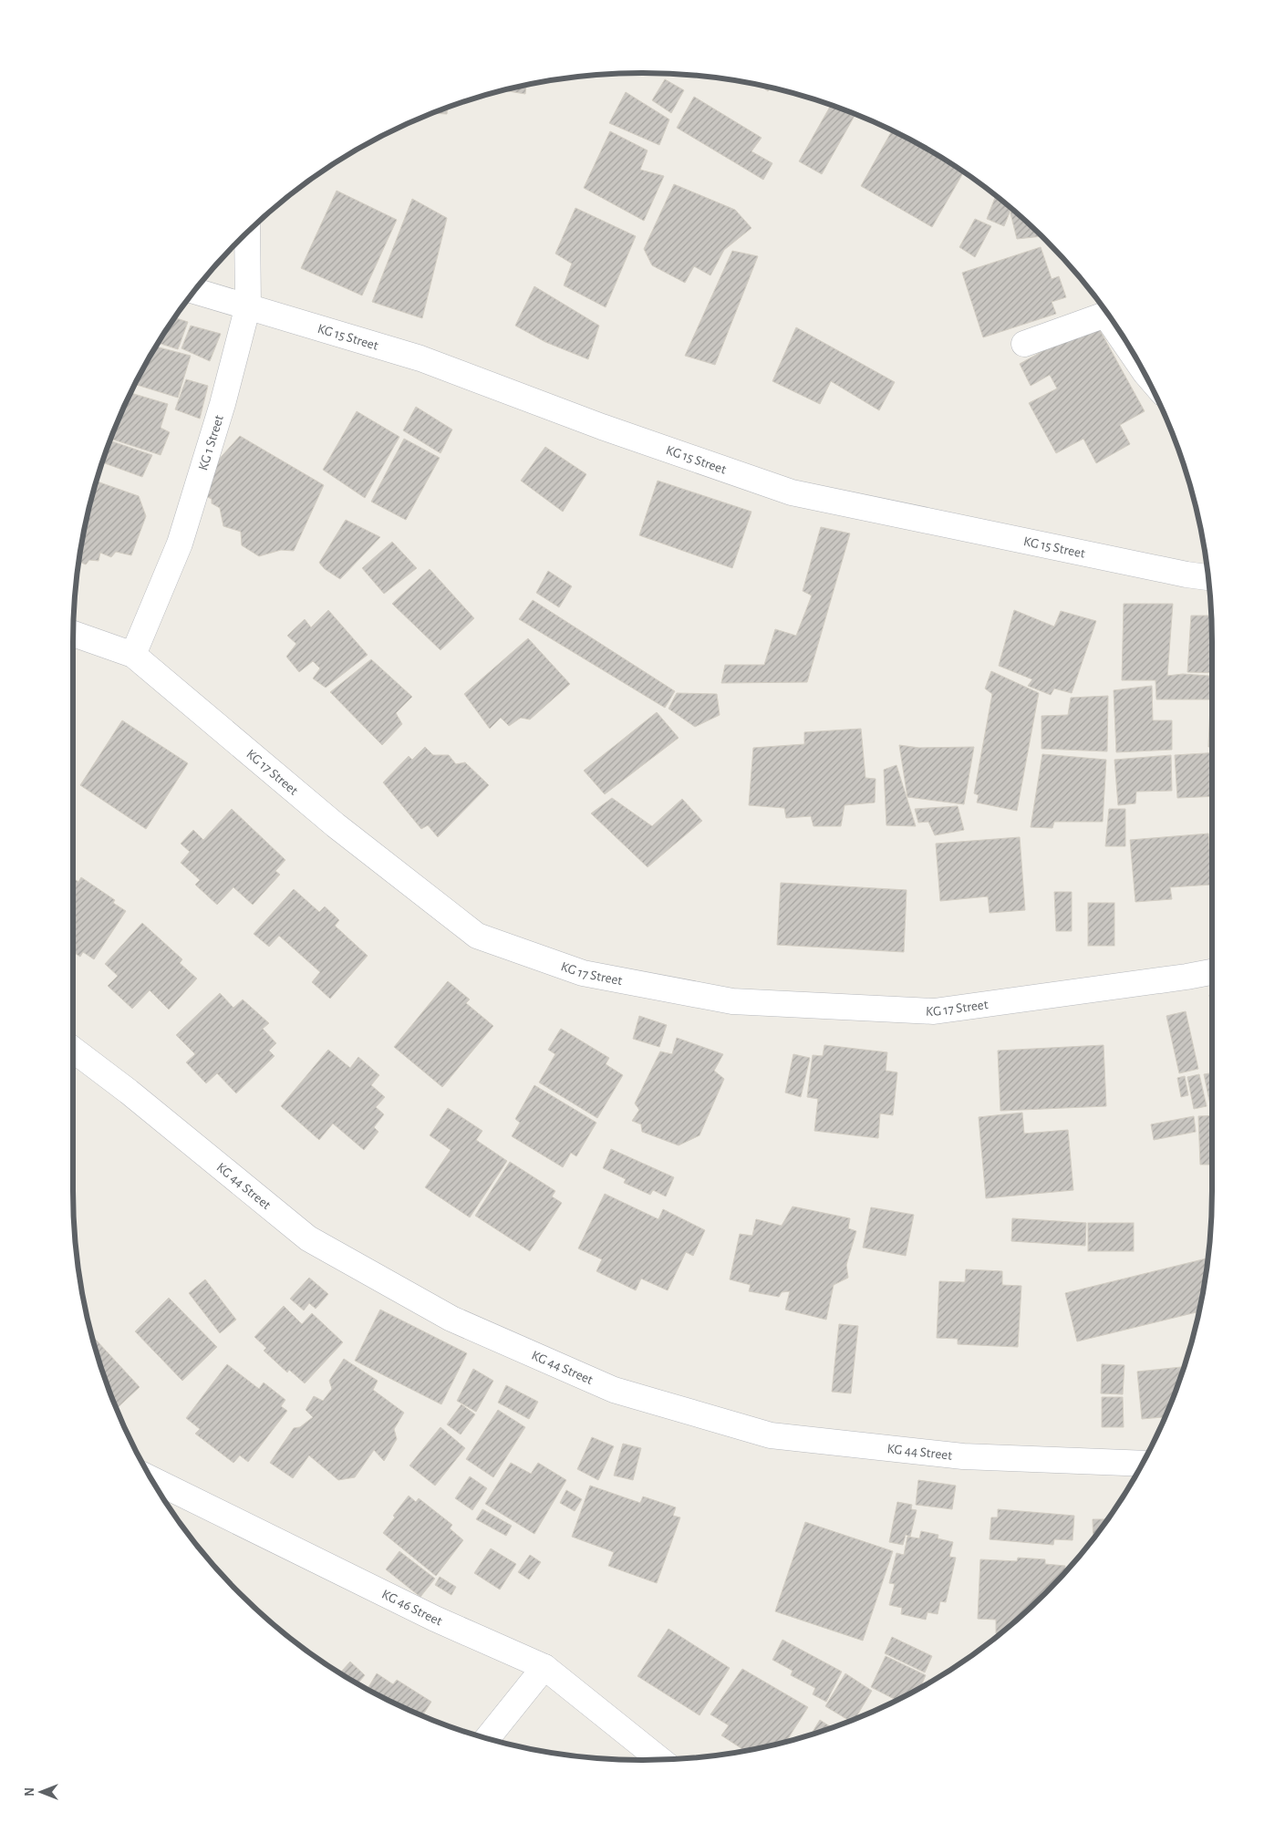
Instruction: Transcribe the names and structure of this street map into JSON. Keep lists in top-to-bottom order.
{
  "streets": {
    "street": [
      "KG 15 Street",
      "KG 1 Street",
      "KG 17 Street",
      "KG 44 Street",
      "KG 46 Street"
    ]
  },
  "crossings": [
    ["KG 15 Street", "KG 1 Street"],
    ["KG 1 Street", "KG 17 Street"]
  ],
  "north": "left"
}
